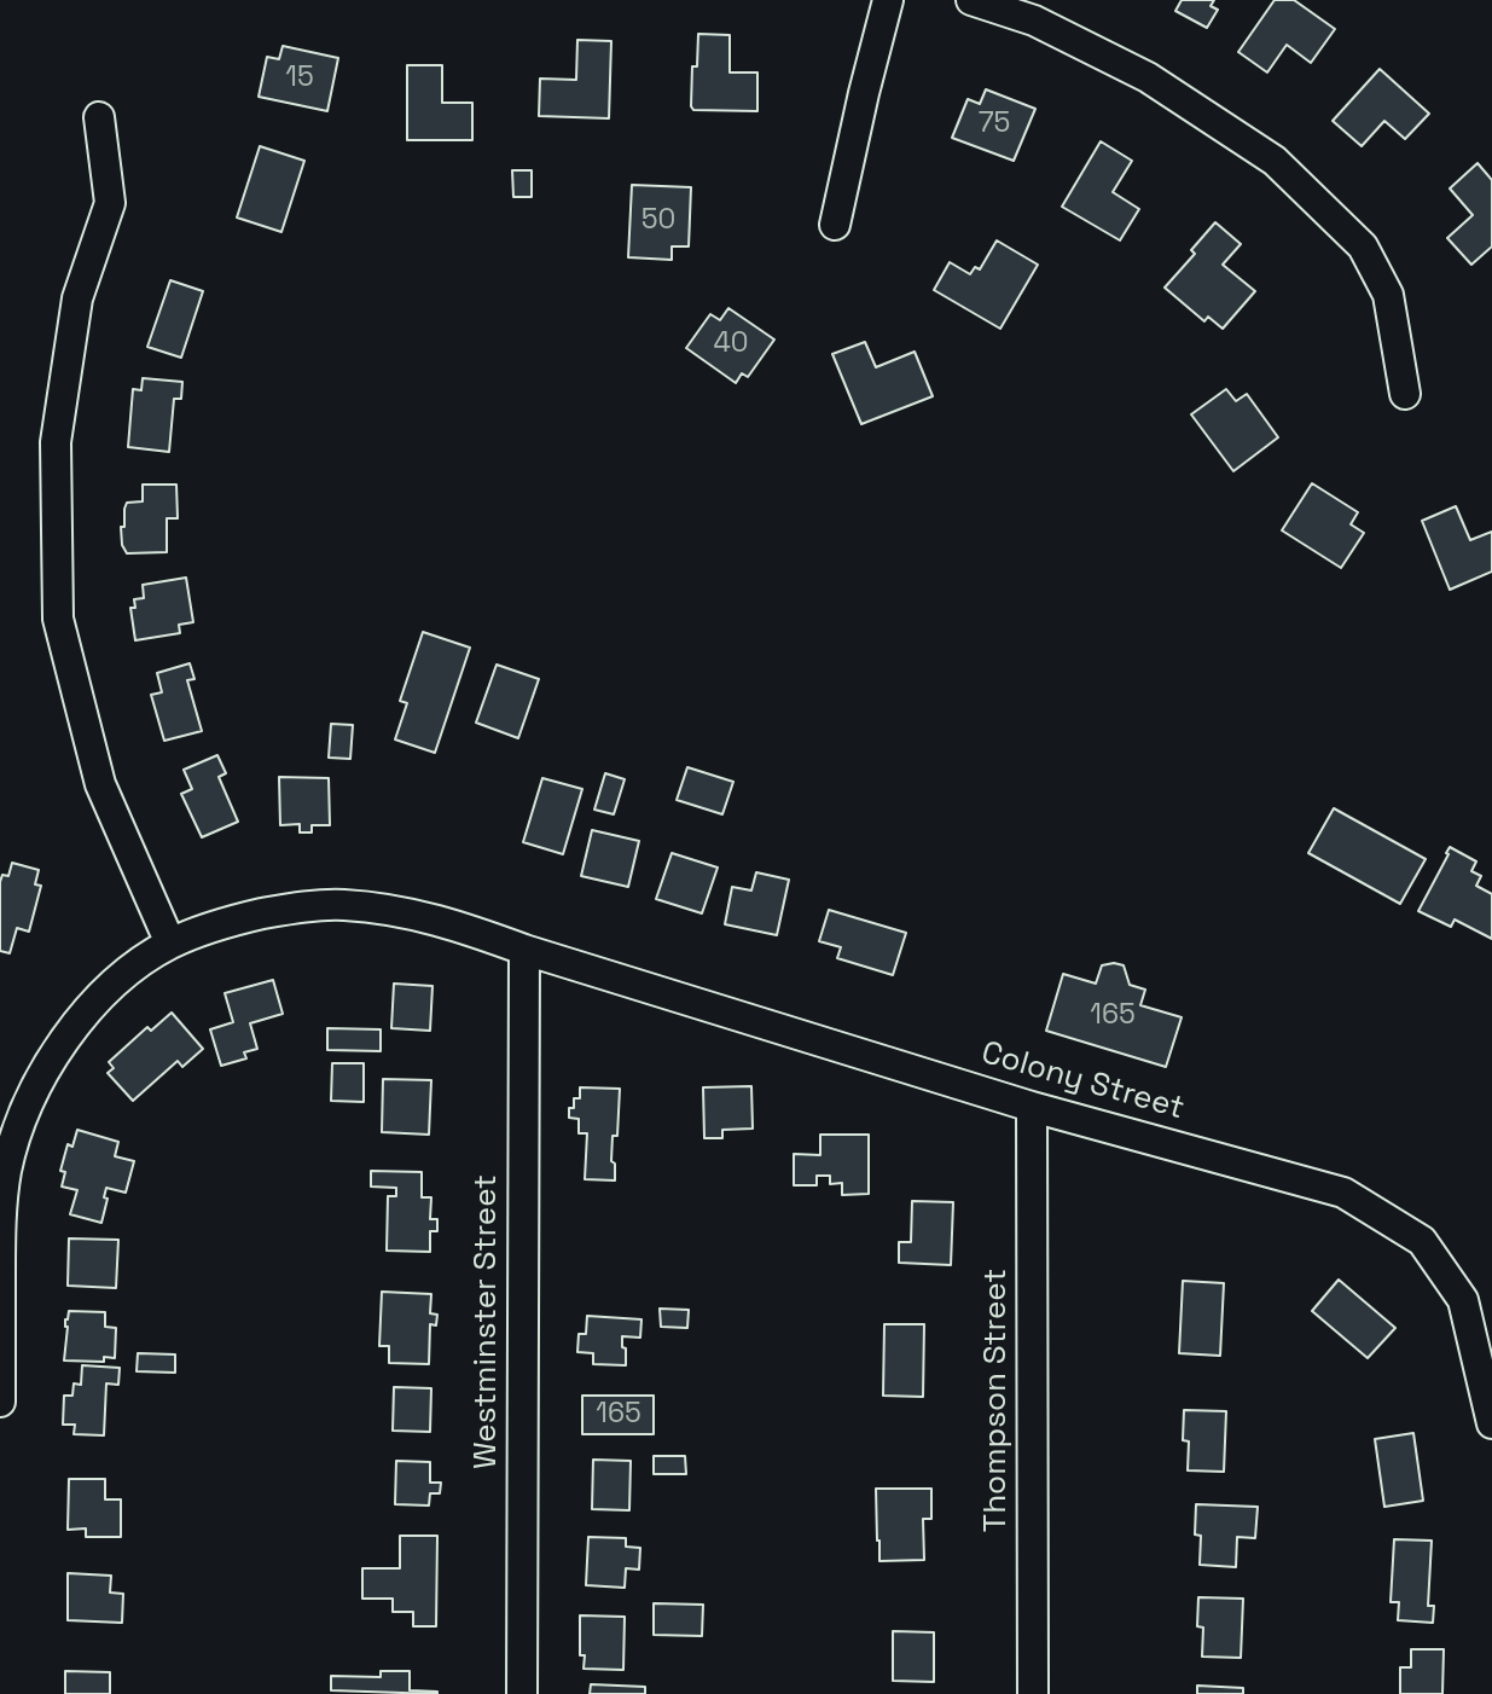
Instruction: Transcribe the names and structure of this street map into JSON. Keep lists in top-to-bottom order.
{
  "streets": {
    "street": ["Colony Street", "Westminster Street", "Thompson Street"]
  },
  "crossings": [
    ["Colony Street", "Westminster Street"],
    ["Colony Street", "Thompson Street"]
  ],
  "house_numbers": [
    "15",
    "75",
    "50",
    "40",
    "165",
    "165"
  ]
}
